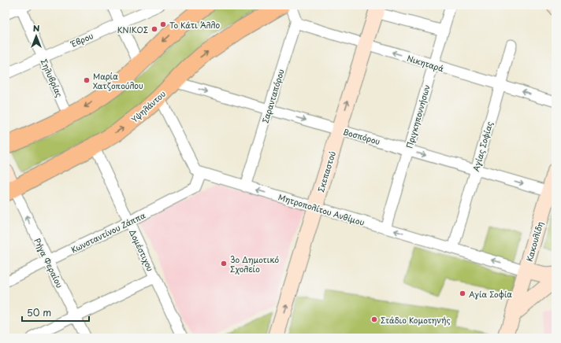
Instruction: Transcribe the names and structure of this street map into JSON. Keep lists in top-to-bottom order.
{
  "streets": {
    "main road": ["Υψηλάντου"],
    "street": [
      "Έβρου",
      "Νικηταρά",
      "Σηλυβρίας",
      "Σαρανταπόρου",
      "Πριγκηποννήσων",
      "Βοσπόρου",
      "Αγίας Σοφίας",
      "Σκεπαστού",
      "Μητροπολίτου Ανθίμου",
      "Κωνσταντίνου Ζάππα",
      "Κακουλίδη",
      "Δομέστιχου",
      "Ρήγα Φεραίου"
    ]
  },
  "crossings": [
    ["Έβρου", "Σηλυβρίας"],
    ["Νικηταρά", "Σαρανταπόρου"],
    ["Νικηταρά", "Πριγκηποννήσων"],
    ["Νικηταρά", "Αγίας Σοφίας"],
    ["Νικηταρά", "Σκεπαστού"],
    ["Σαρανταπόρου", "Βοσπόρου"],
    ["Σαρανταπόρου", "Μητροπολίτου Ανθίμου"],
    ["Υψηλάντου", "Βοσπόρου"],
    ["Υψηλάντου", "Δομέστιχου"],
    ["Υψηλάντου", "Ρήγα Φεραίου"],
    ["Πριγκηποννήσων", "Βοσπόρου"],
    ["Πριγκηποννήσων", "Μητροπολίτου Ανθίμου"],
    ["Βοσπόρου", "Αγίας Σοφίας"],
    ["Βοσπόρου", "Σκεπαστού"],
    ["Βοσπόρου", "Κακουλίδη"],
    ["Αγίας Σοφίας", "Μητροπολίτου Ανθίμου"],
    ["Σκεπαστού", "Μητροπολίτου Ανθίμου"],
    ["Μητροπολίτου Ανθίμου", "Κωνσταντίνου Ζάππα"],
    ["Μητροπολίτου Ανθίμου", "Κακουλίδη"],
    ["Κωνσταντίνου Ζάππα", "Δομέστιχου"],
    ["Κωνσταντίνου Ζάππα", "Ρήγα Φεραίου"]
  ],
  "one_way": [
    "Βοσπόρου",
    "Σκεπαστού",
    "Μητροπολίτου Ανθίμου",
    "Ρήγα Φεραίου"
  ],
  "places": [
    "Το Κάτι Άλλο",
    "ΚΝΙΚΟΣ",
    "Μαρία Χατζοπούλου",
    "3ο Δημοτικό Σχολείο",
    "Αγία Σοφία",
    "Στάδιο Κομοτηνής"
  ],
  "scale_bar": "50 m",
  "north": "top"
}
